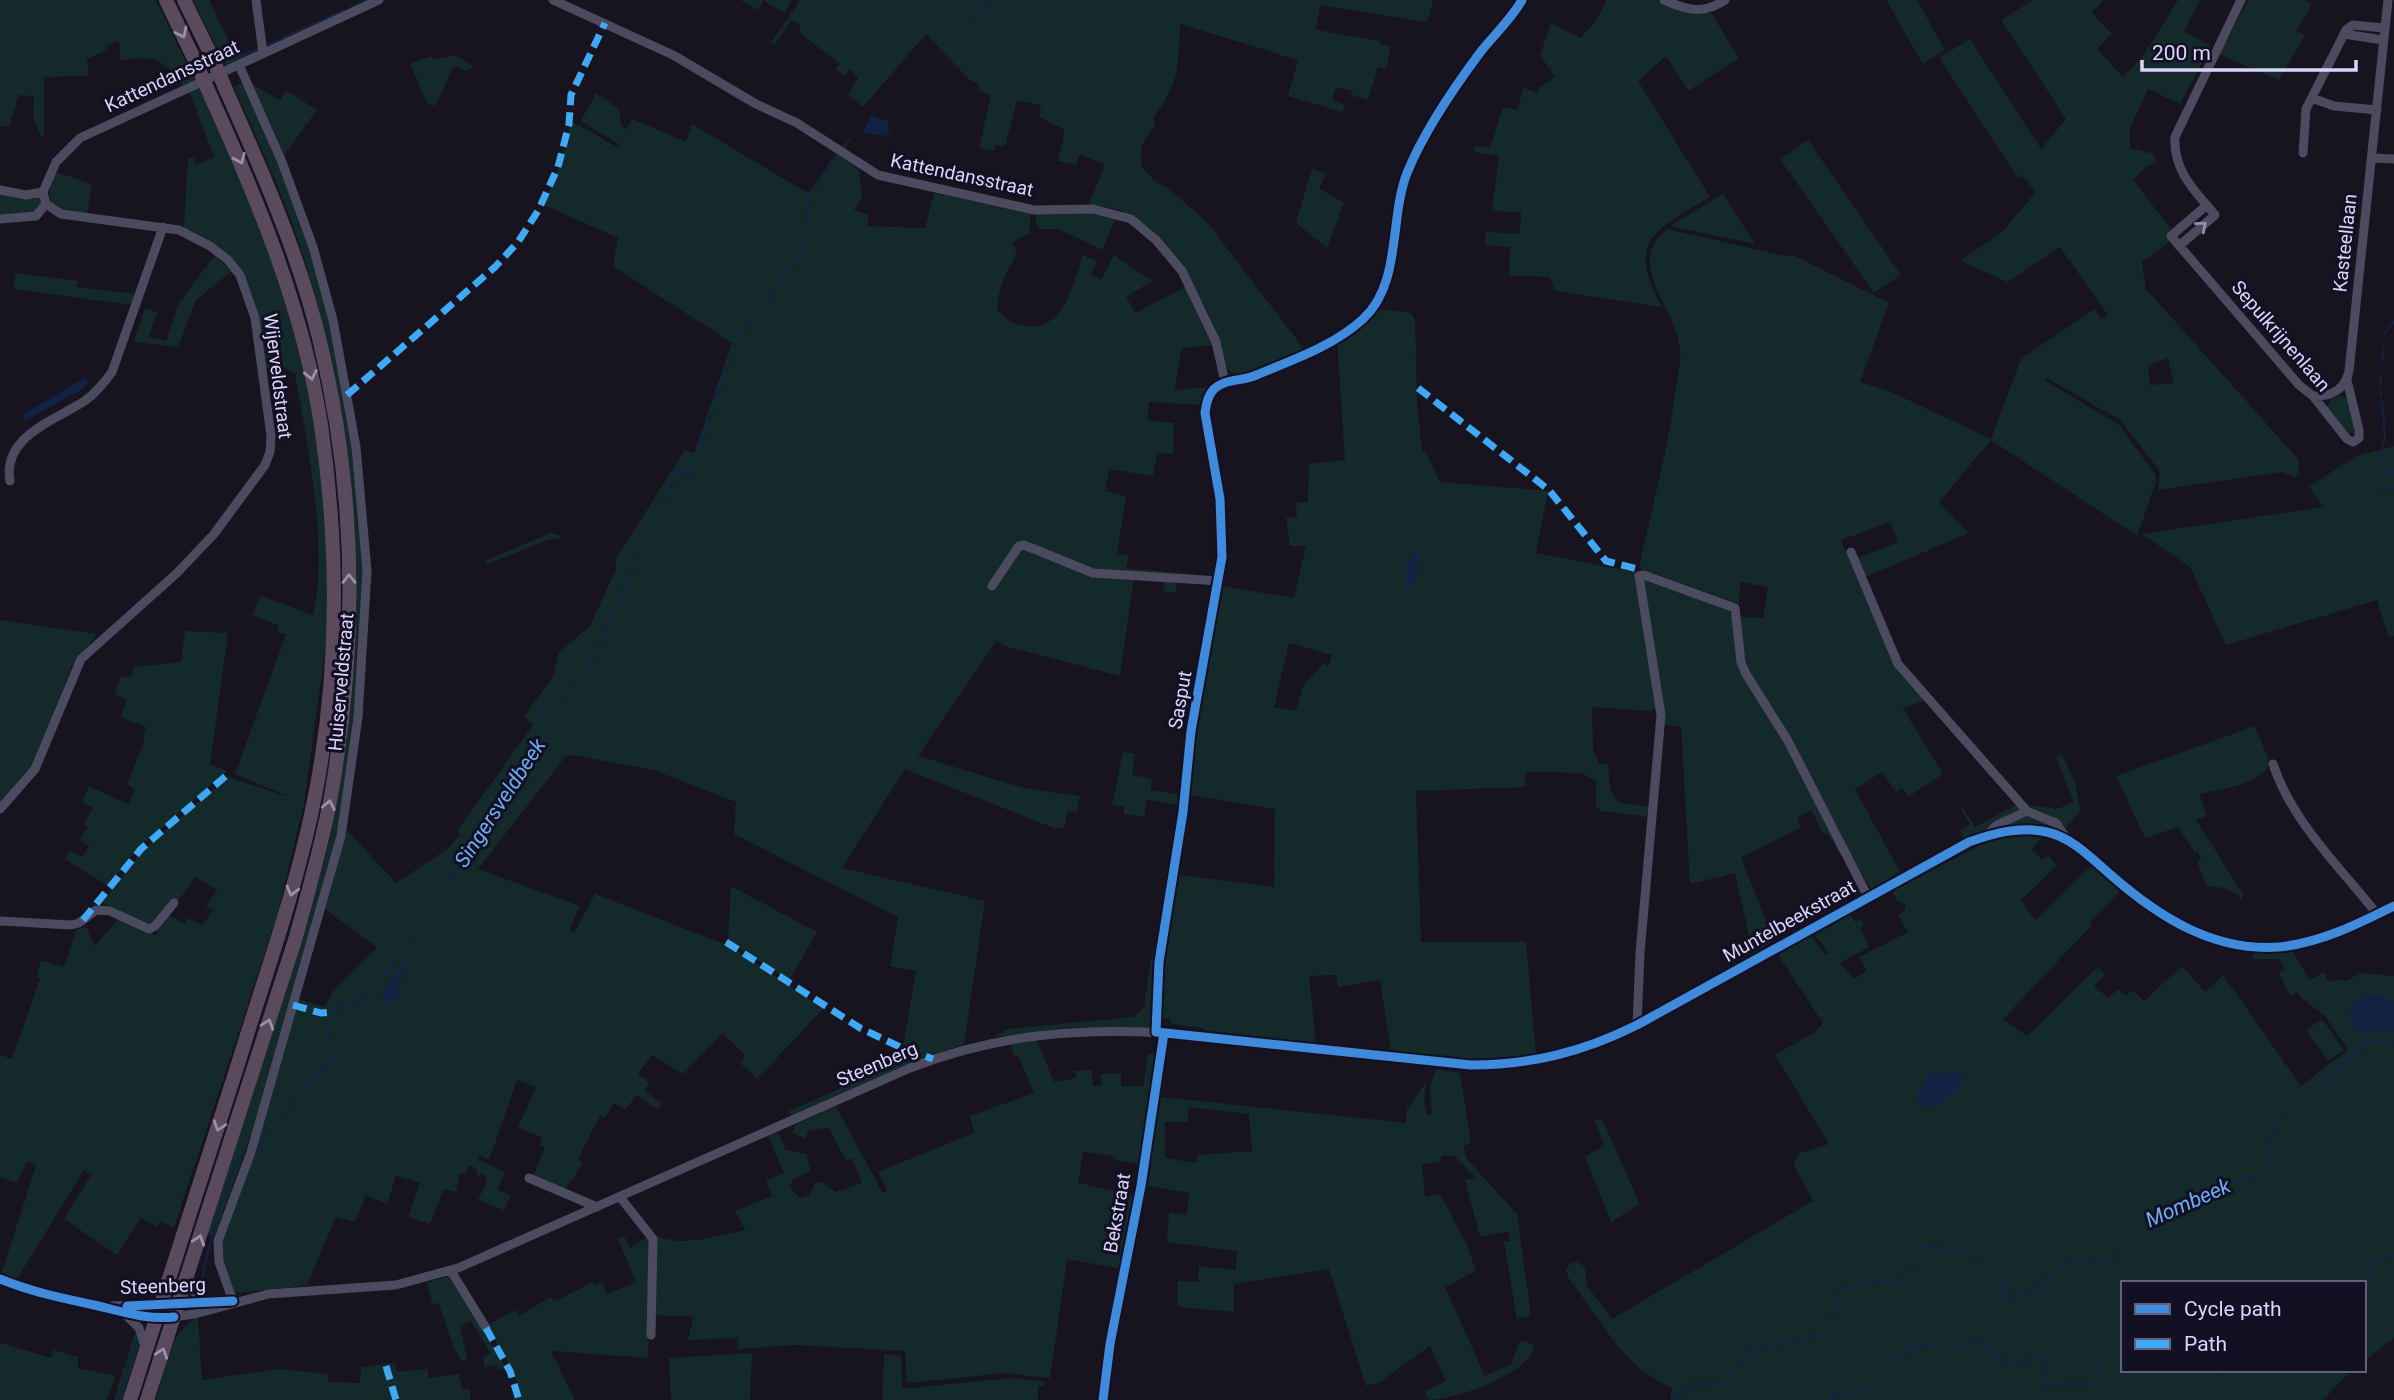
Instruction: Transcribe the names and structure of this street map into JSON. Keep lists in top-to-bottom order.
{
  "streets": {
    "street": [
      "Kattendansstraat",
      "Kasteellaan",
      "Sepulkrijnenlaan",
      "Wijerveldstraat",
      "Huiserveldstraat",
      "Sasput",
      "Muntelbeekstraat",
      "Steenberg",
      "Bekstraat"
    ]
  },
  "crossings": [
    ["Kattendansstraat", "Huiserveldstraat"],
    ["Kattendansstraat", "Sasput"],
    ["Kasteellaan", "Sepulkrijnenlaan"],
    ["Huiserveldstraat", "Steenberg"],
    ["Sasput", "Muntelbeekstraat"],
    ["Sasput", "Steenberg"],
    ["Sasput", "Bekstraat"],
    ["Muntelbeekstraat", "Steenberg"],
    ["Muntelbeekstraat", "Bekstraat"],
    ["Steenberg", "Bekstraat"]
  ],
  "water": ["Singersveldbeek", "Mombeek"],
  "legend": ["Cycle path", "Path"],
  "scale_bar": "200 m"
}
